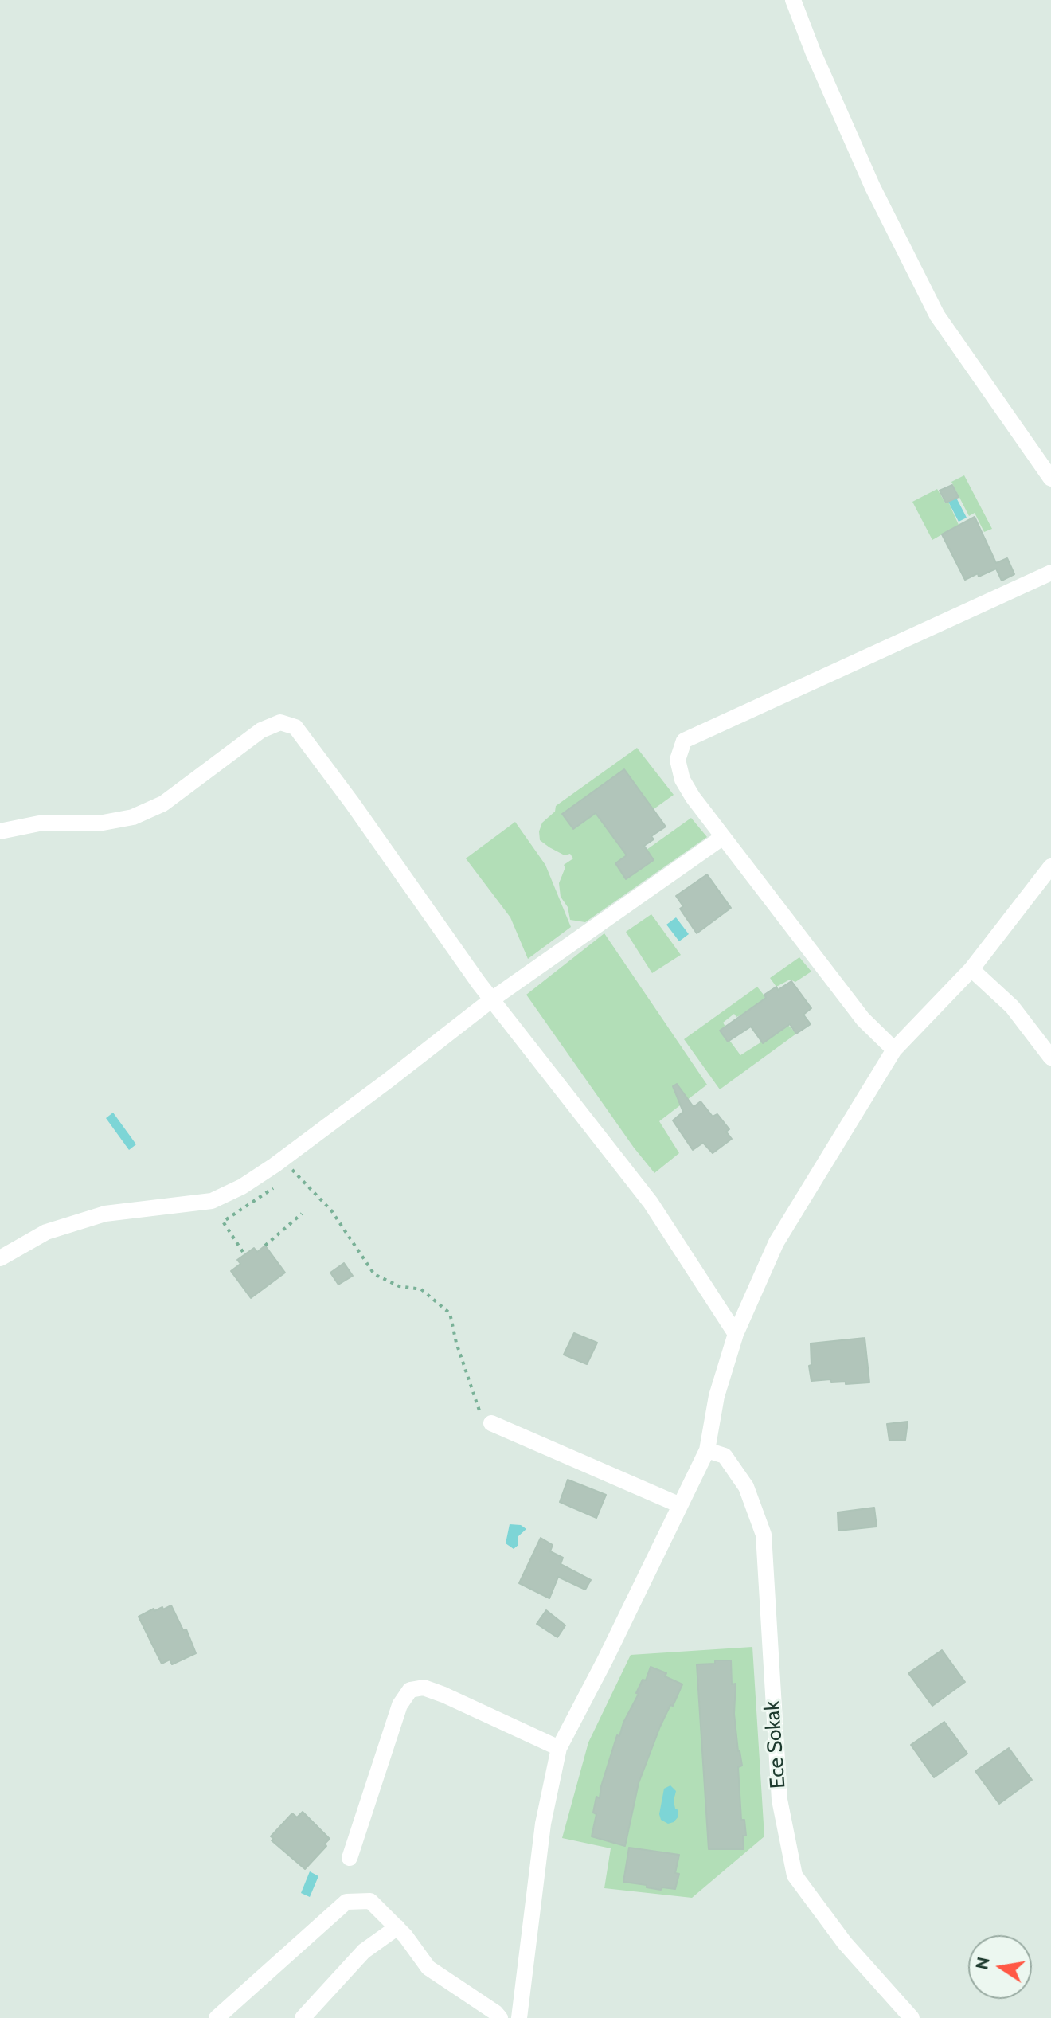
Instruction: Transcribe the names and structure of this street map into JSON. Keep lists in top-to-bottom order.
{
  "streets": {
    "street": ["Ece Sokak"]
  },
  "north": "left"
}
